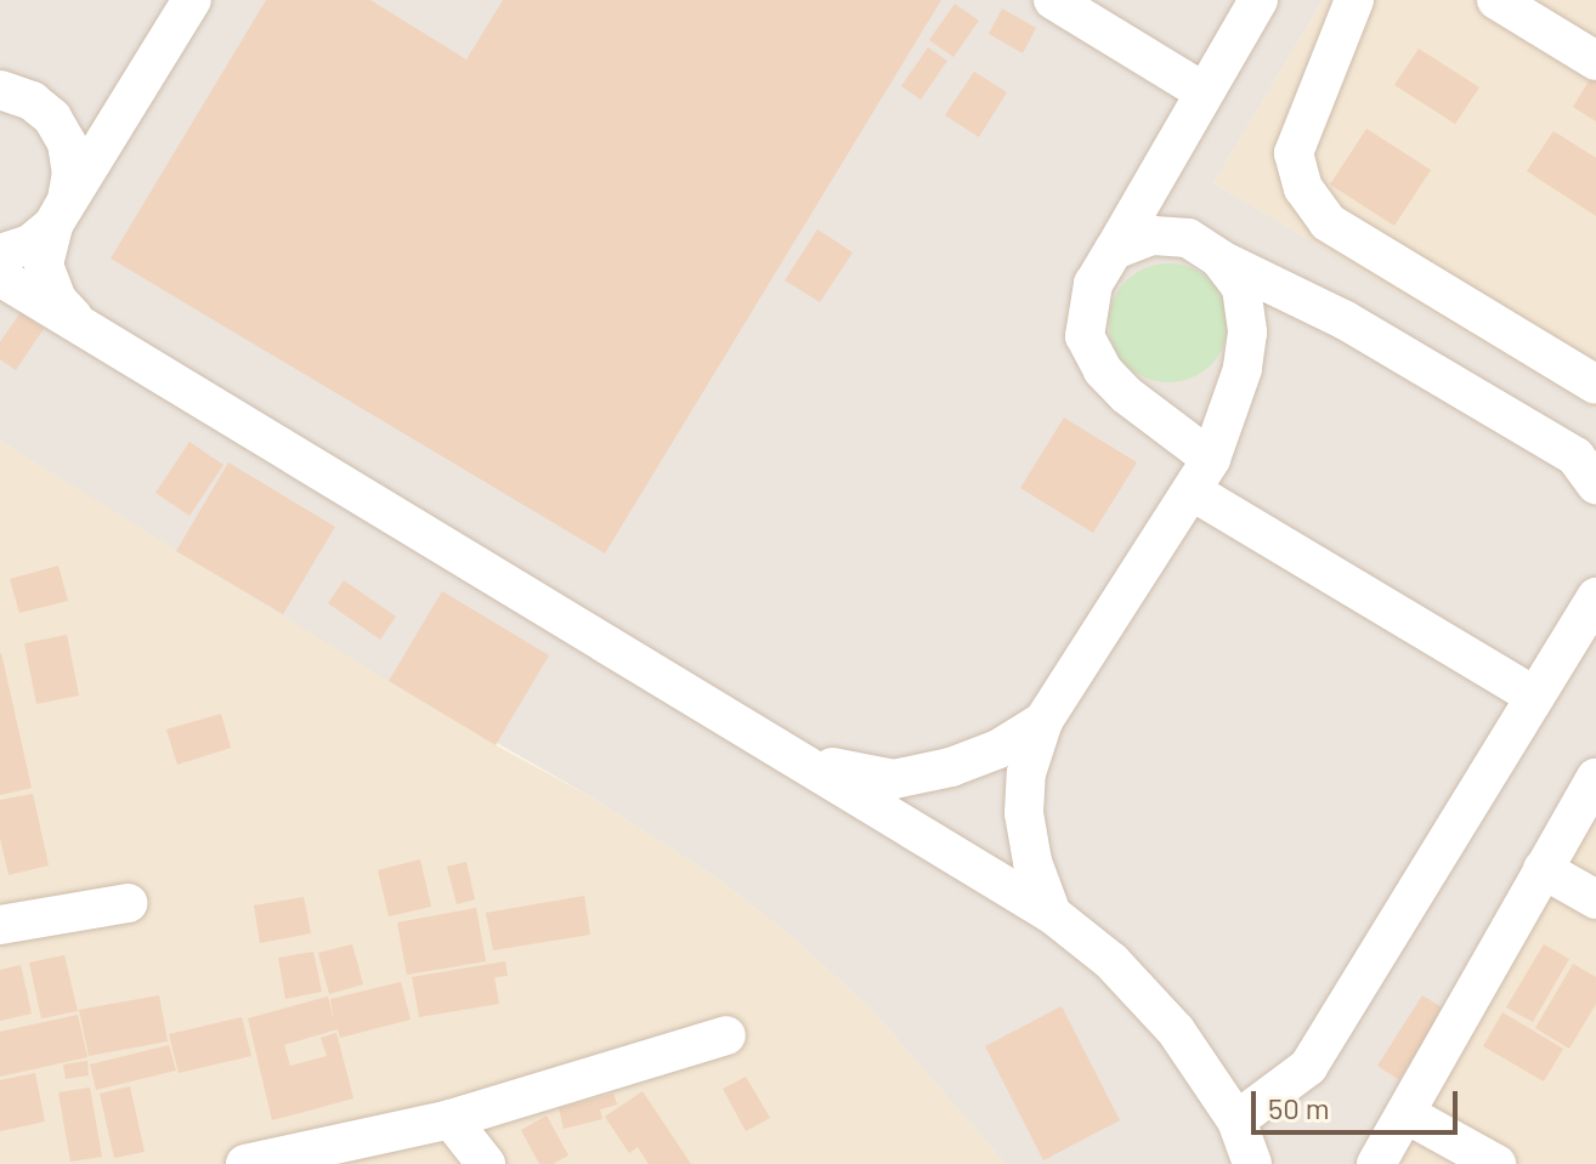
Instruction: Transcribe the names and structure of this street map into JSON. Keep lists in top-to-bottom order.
{
  "scale_bar": "50 m"
}
